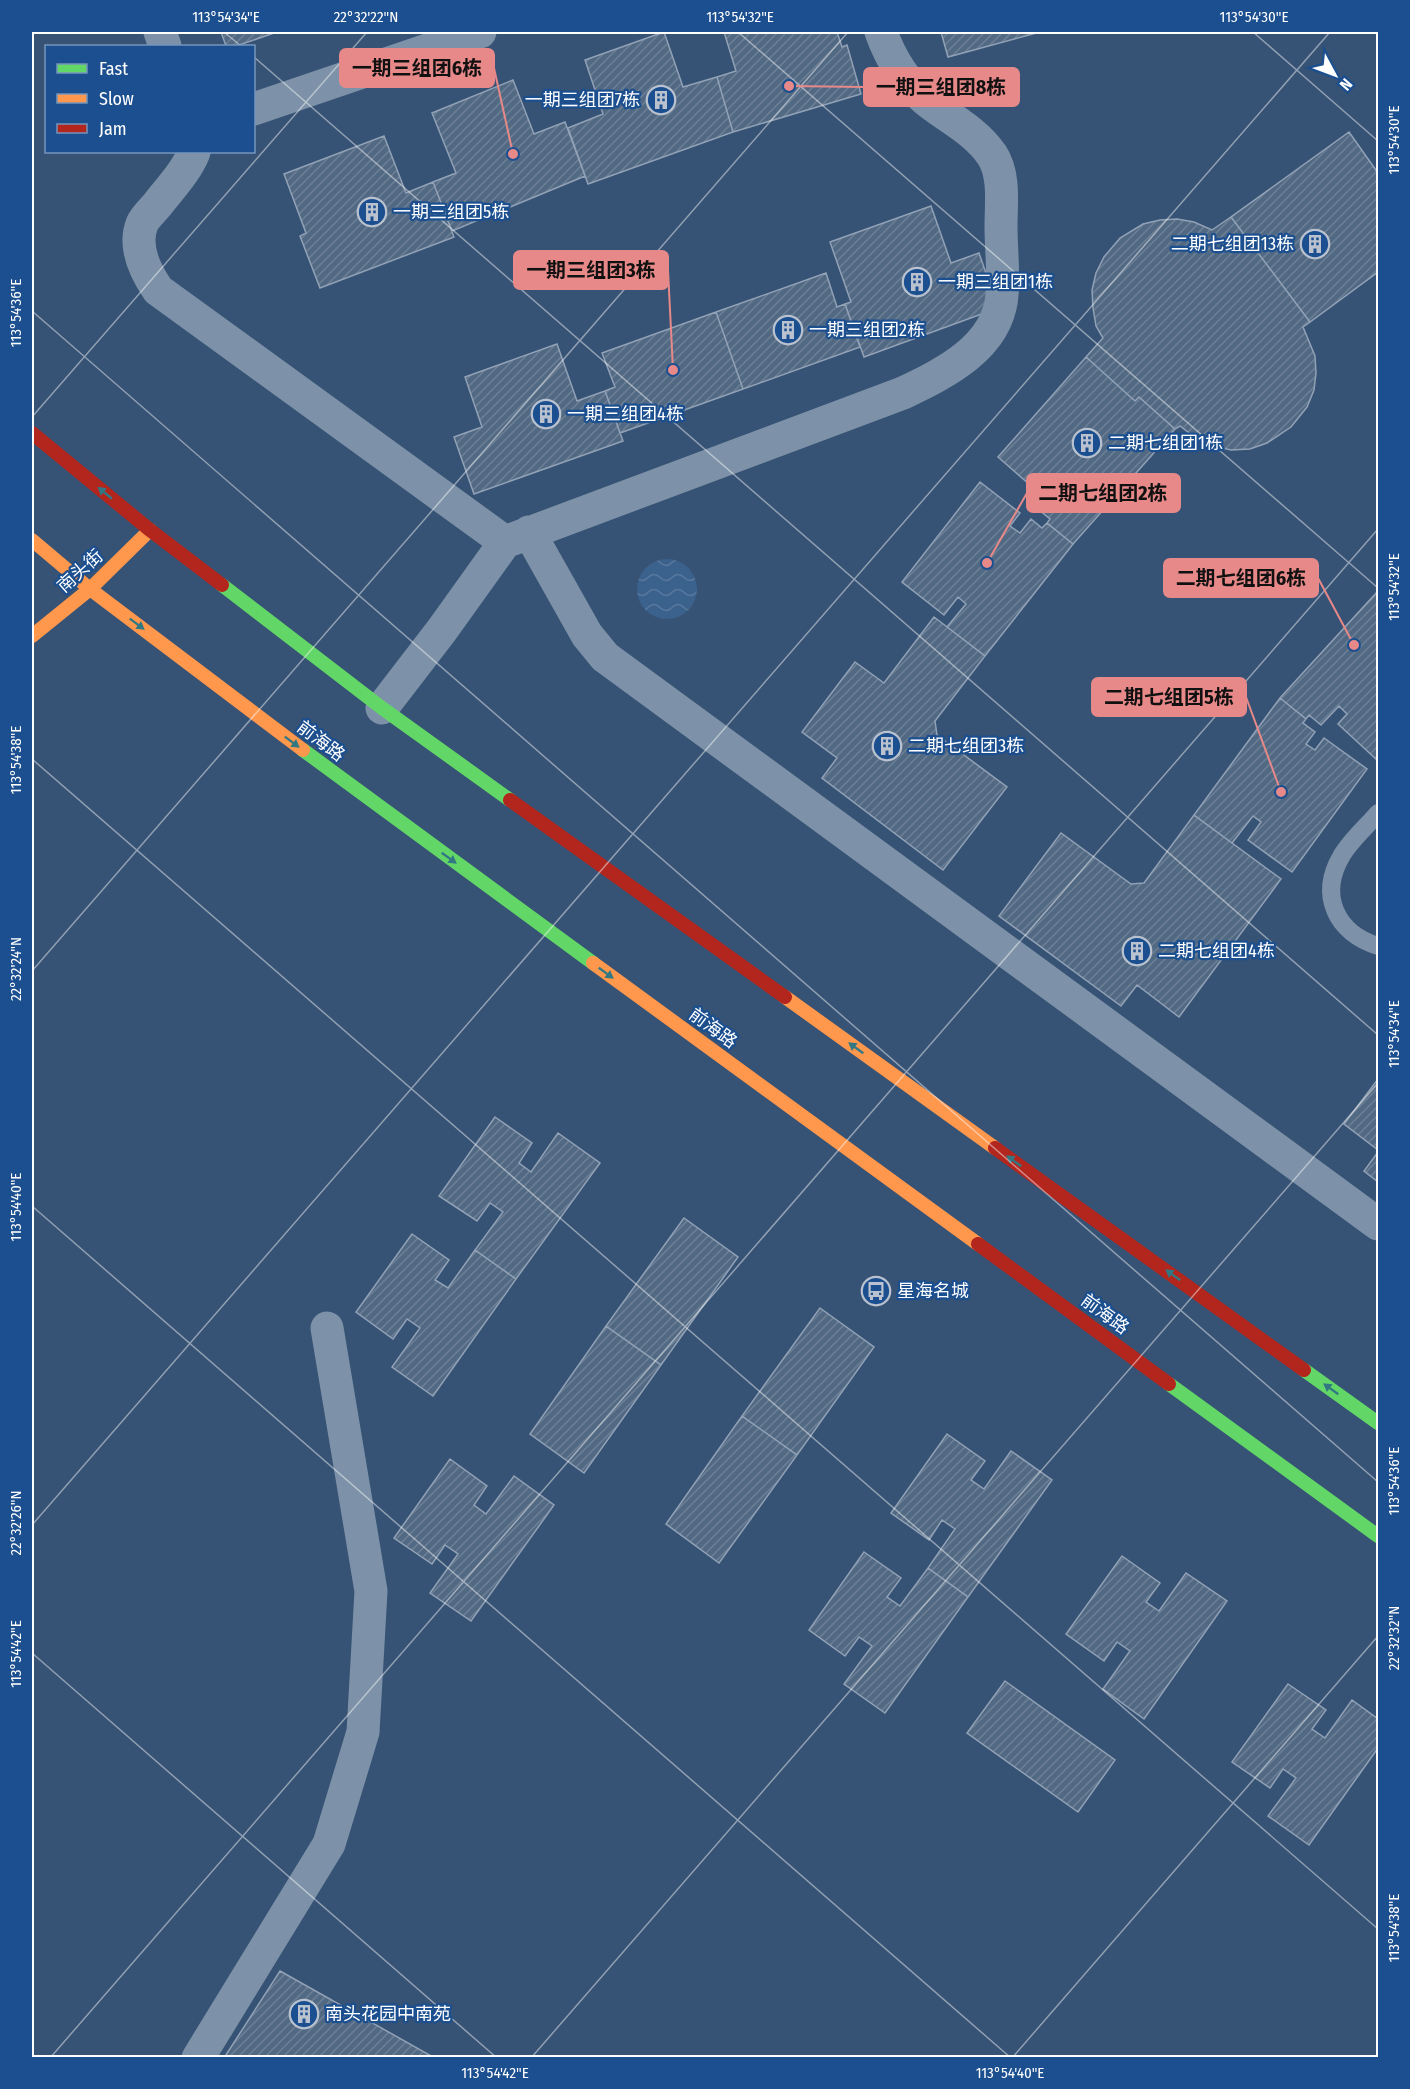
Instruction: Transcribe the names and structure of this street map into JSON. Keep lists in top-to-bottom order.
{
  "streets": {
    "main road": ["南头街", "前海路"]
  },
  "crossings": [
    ["南头街", "前海路"]
  ],
  "places": {
    "other": [
      "一期三组团8栋",
      "一期三组团6栋",
      "一期三组团3栋",
      "二期七组团2栋",
      "二期七组团6栋",
      "二期七组团5栋"
    ],
    "building": [
      "一期三组团7栋",
      "一期三组团5栋",
      "二期七组团13栋",
      "一期三组团1栋",
      "一期三组团2栋",
      "一期三组团4栋",
      "二期七组团1栋",
      "二期七组团3栋",
      "二期七组团4栋",
      "南头花园中南苑"
    ],
    "bus stop": ["星海名城"]
  },
  "legend": ["Fast", "Slow", "Jam"],
  "north": "bottom right",
  "coordinates": [
    "113°54'34\"E",
    "22°32'22\"N",
    "113°54'32\"E",
    "113°54'30\"E",
    "113°54'36\"E",
    "113°54'38\"E",
    "22°32'24\"N",
    "113°54'40\"E",
    "22°32'26\"N",
    "22°32'32\"N",
    "113°54'42\"E"
  ]
}
